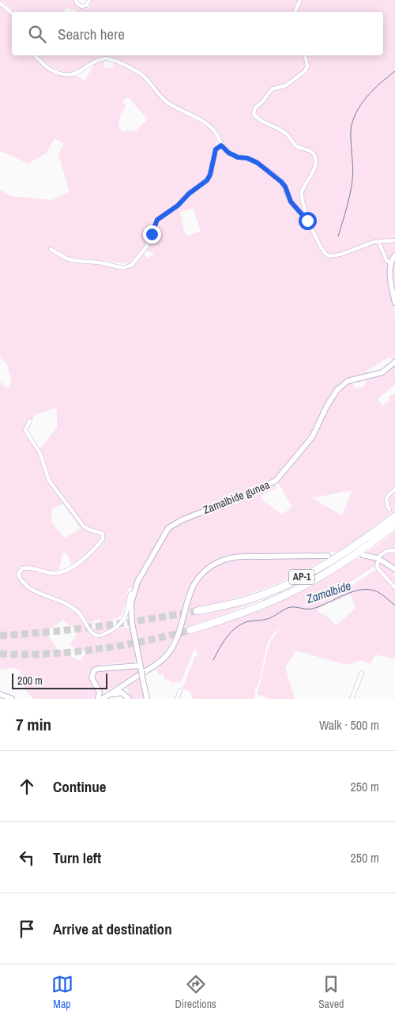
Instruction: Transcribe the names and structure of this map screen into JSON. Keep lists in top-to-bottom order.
{
  "streets": {
    "highway": ["AP-1"],
    "street": ["Zamalbide gunea"]
  },
  "water": ["Zamalbide"],
  "scale_bar": "200 m",
  "page": {
    "search": "Search here",
    "scale": "200 m",
    "heading": ["7 min", "Walk · 500 m"],
    "list": [
      ["Continue", "250 m"],
      ["Turn left", "250 m"],
      "Arrive at destination"
    ],
    "nav": ["Map", "Directions", "Saved"]
  }
}
